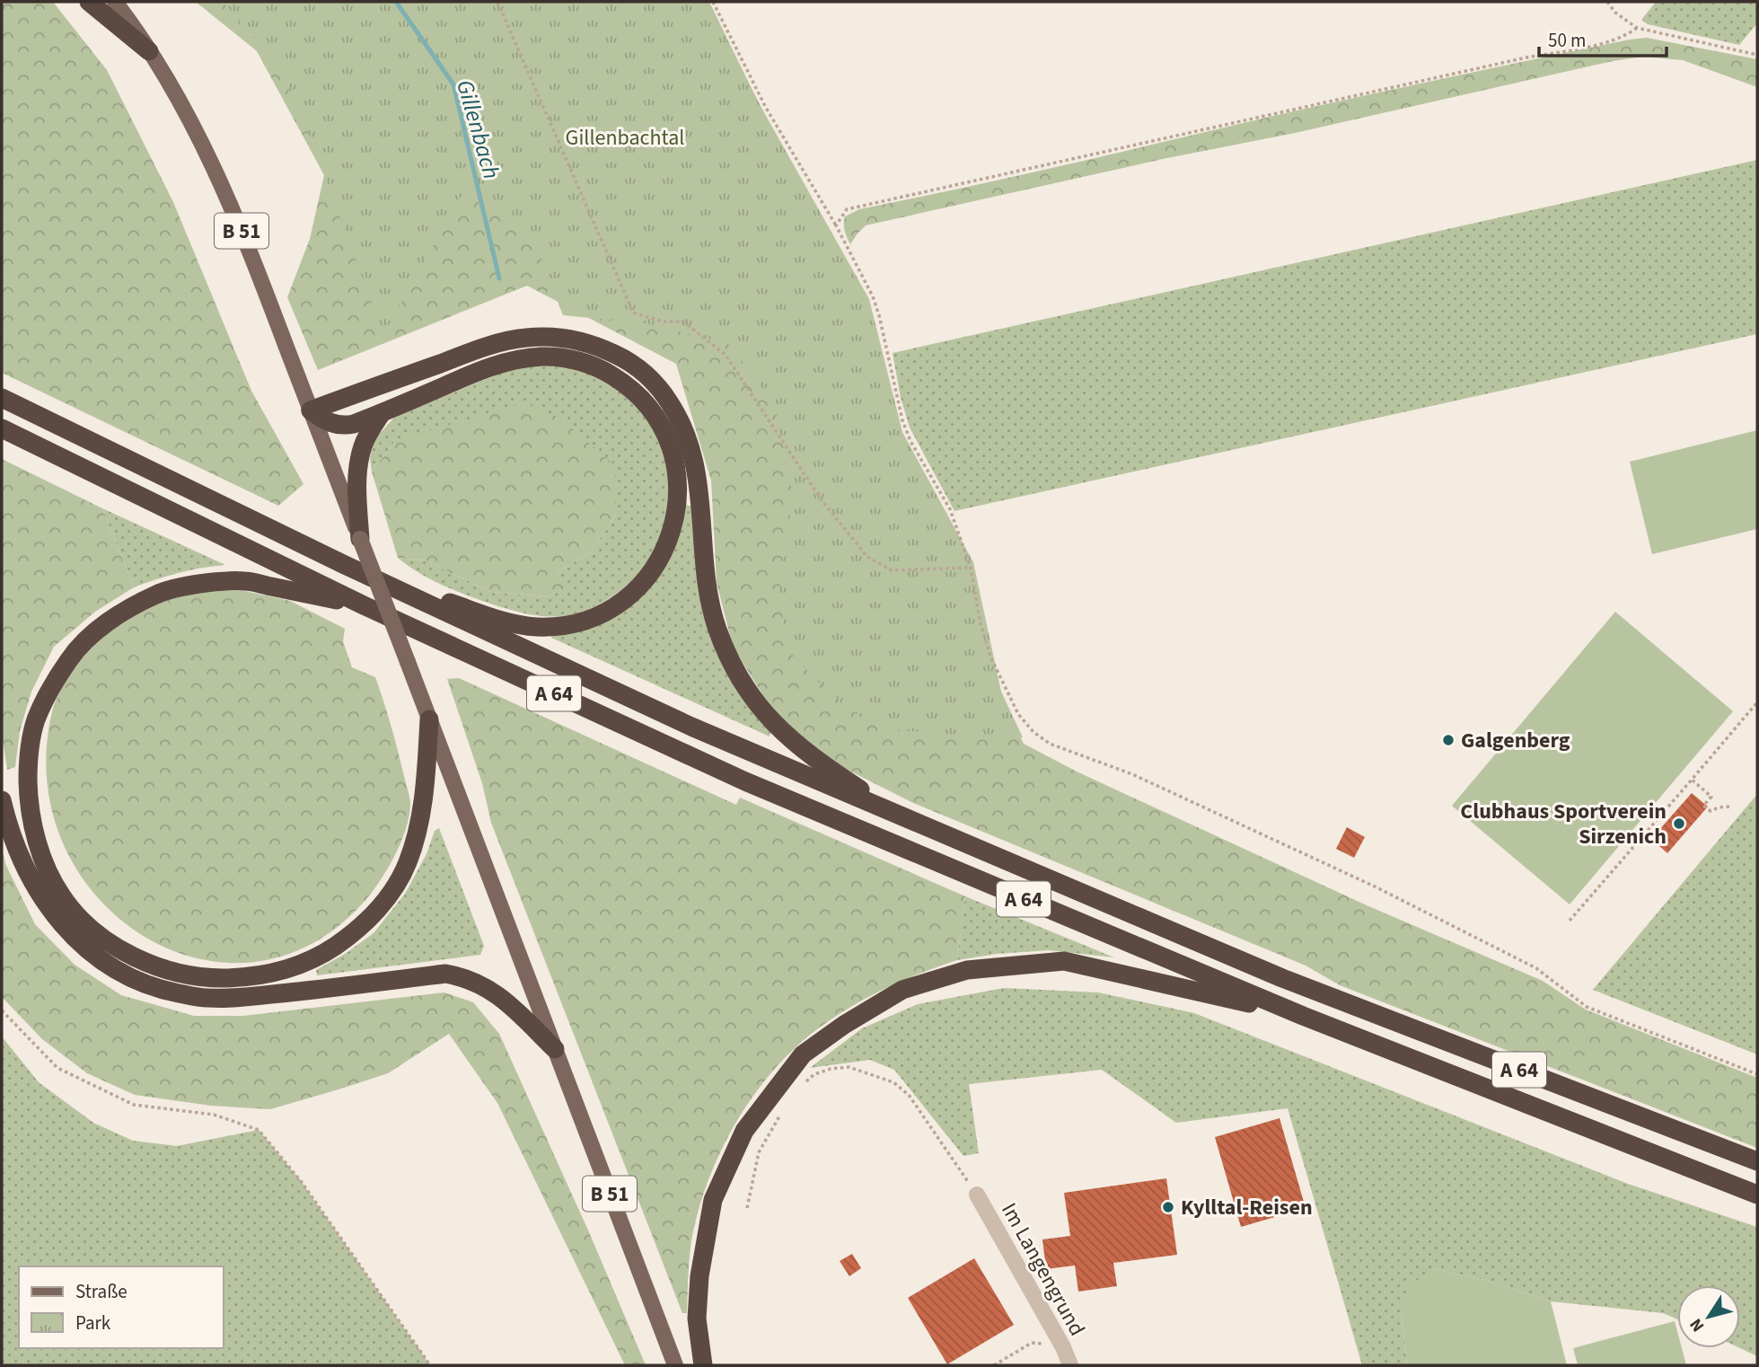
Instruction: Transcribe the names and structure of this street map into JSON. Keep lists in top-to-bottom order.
{
  "streets": {
    "highway": ["A 64"],
    "main road": ["B 51"],
    "street": ["Im Langengrund"]
  },
  "water": ["Gillenbach"],
  "parks": ["Gillenbachtal"],
  "places": ["Galgenberg", "Clubhaus Sportverein Sirzenich", "Kylltal-Reisen"],
  "legend": ["Straße", "Park"],
  "scale_bar": "50 m",
  "north": "bottom left"
}
